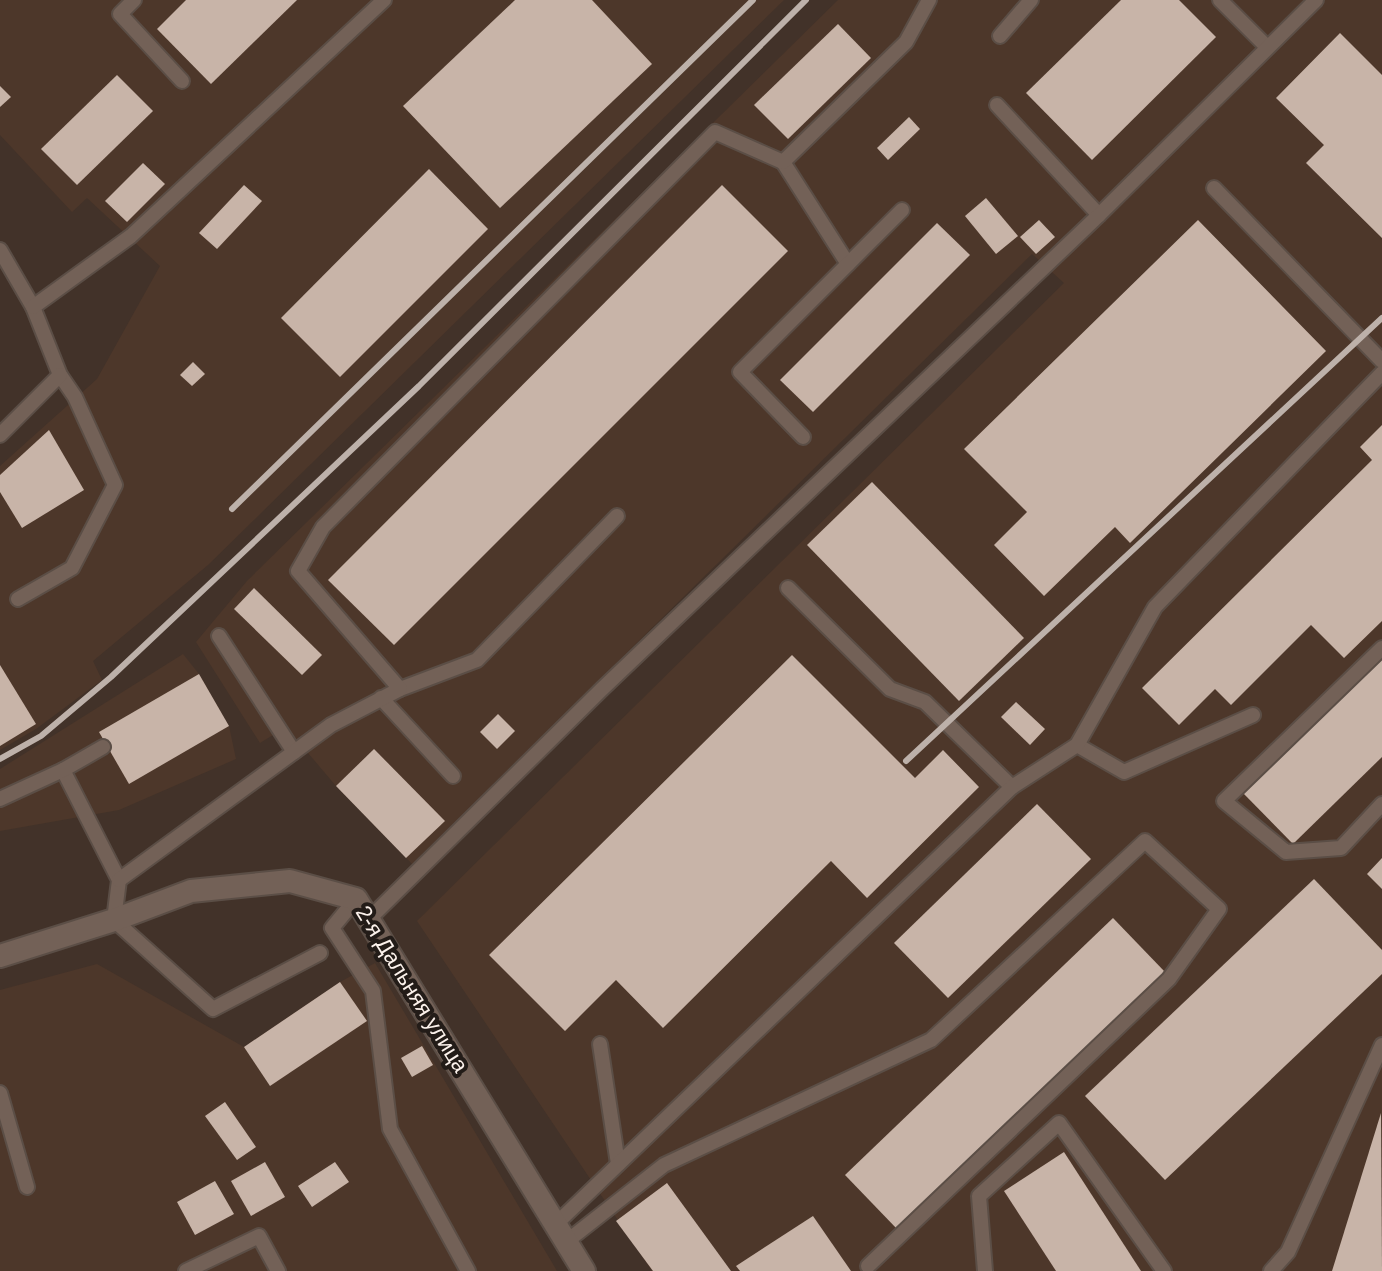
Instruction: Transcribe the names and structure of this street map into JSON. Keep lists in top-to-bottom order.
{
  "streets": {
    "street": ["2-я Дальняя улица"]
  }
}
